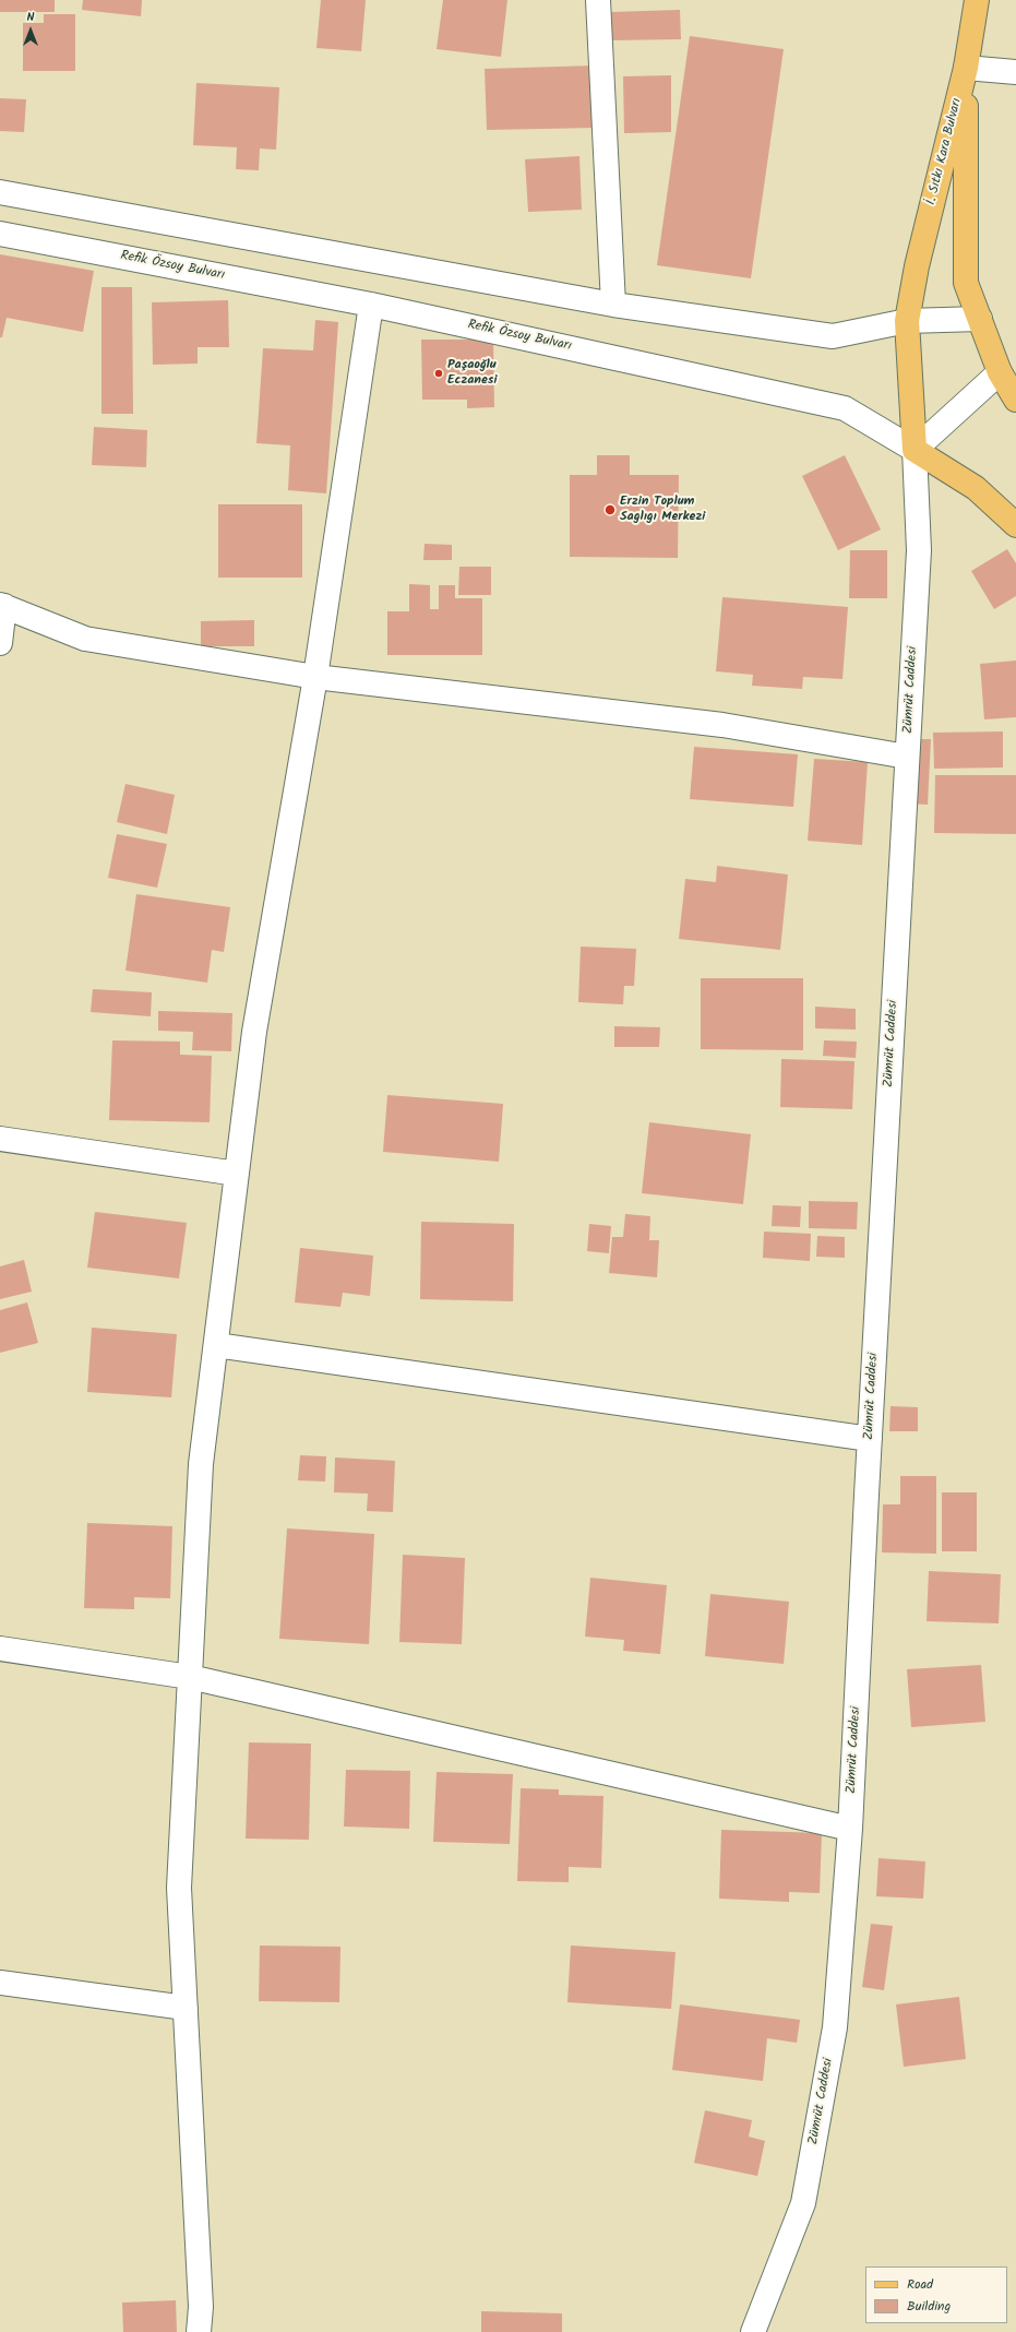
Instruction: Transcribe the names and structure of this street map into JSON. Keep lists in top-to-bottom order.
{
  "streets": {
    "main road": ["İ. Sıtkı Kara Bulvarı"],
    "street": ["Refik Özsoy Bulvarı", "Zümrüt Caddesi"]
  },
  "crossings": [
    ["İ. Sıtkı Kara Bulvarı", "Refik Özsoy Bulvarı"],
    ["İ. Sıtkı Kara Bulvarı", "Zümrüt Caddesi"],
    ["Refik Özsoy Bulvarı", "Zümrüt Caddesi"]
  ],
  "places": ["Paşaoğlu Eczanesi", "Erzin Toplum Saglıgı Merkezi"],
  "legend": ["Road", "Building"],
  "north": "top"
}
